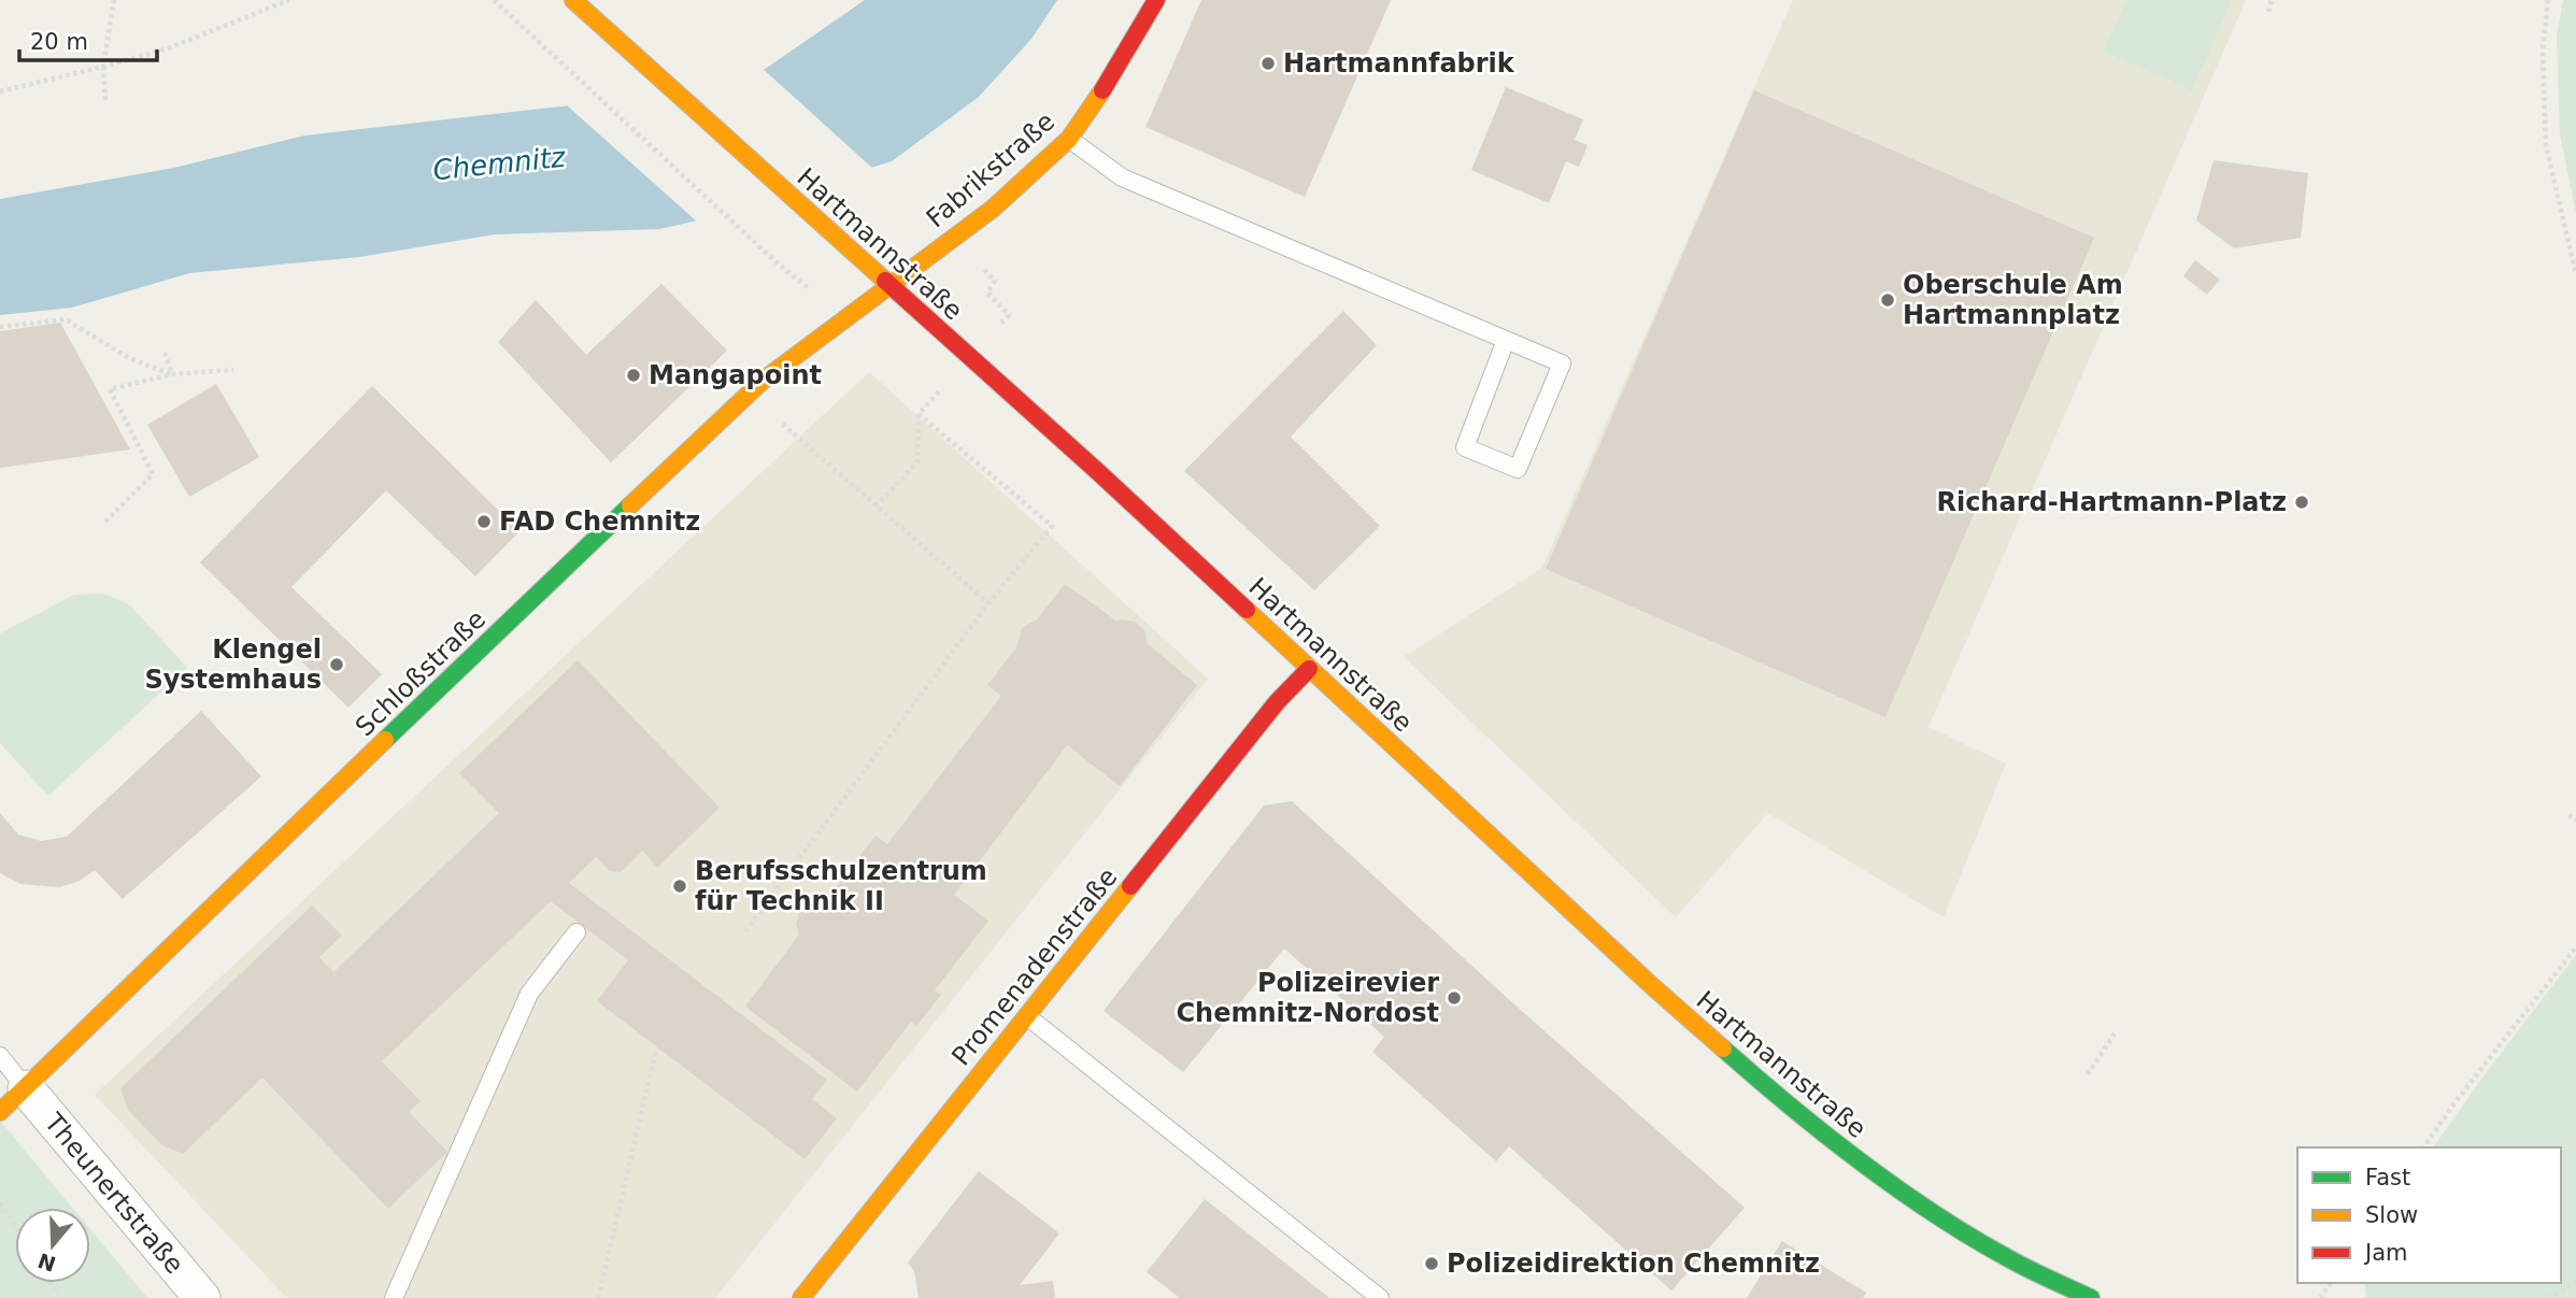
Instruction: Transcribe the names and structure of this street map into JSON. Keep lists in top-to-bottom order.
{
  "streets": {
    "street": [
      "Fabrikstraße",
      "Hartmannstraße",
      "Schloßstraße",
      "Promenadenstraße",
      "Theunertstraße"
    ]
  },
  "crossings": [
    ["Fabrikstraße", "Hartmannstraße"],
    ["Fabrikstraße", "Schloßstraße"],
    ["Hartmannstraße", "Schloßstraße"],
    ["Hartmannstraße", "Promenadenstraße"],
    ["Schloßstraße", "Theunertstraße"]
  ],
  "water": ["Chemnitz"],
  "places": [
    "Hartmannfabrik",
    "Oberschule Am Hartmannplatz",
    "Mangapoint",
    "Richard-Hartmann-Platz",
    "FAD Chemnitz",
    "Klengel Systemhaus",
    "Berufsschulzentrum für Technik II",
    "Polizeirevier Chemnitz-Nordost",
    "Polizeidirektion Chemnitz"
  ],
  "legend": ["Fast", "Slow", "Jam"],
  "scale_bar": "20 m",
  "north": "bottom"
}
